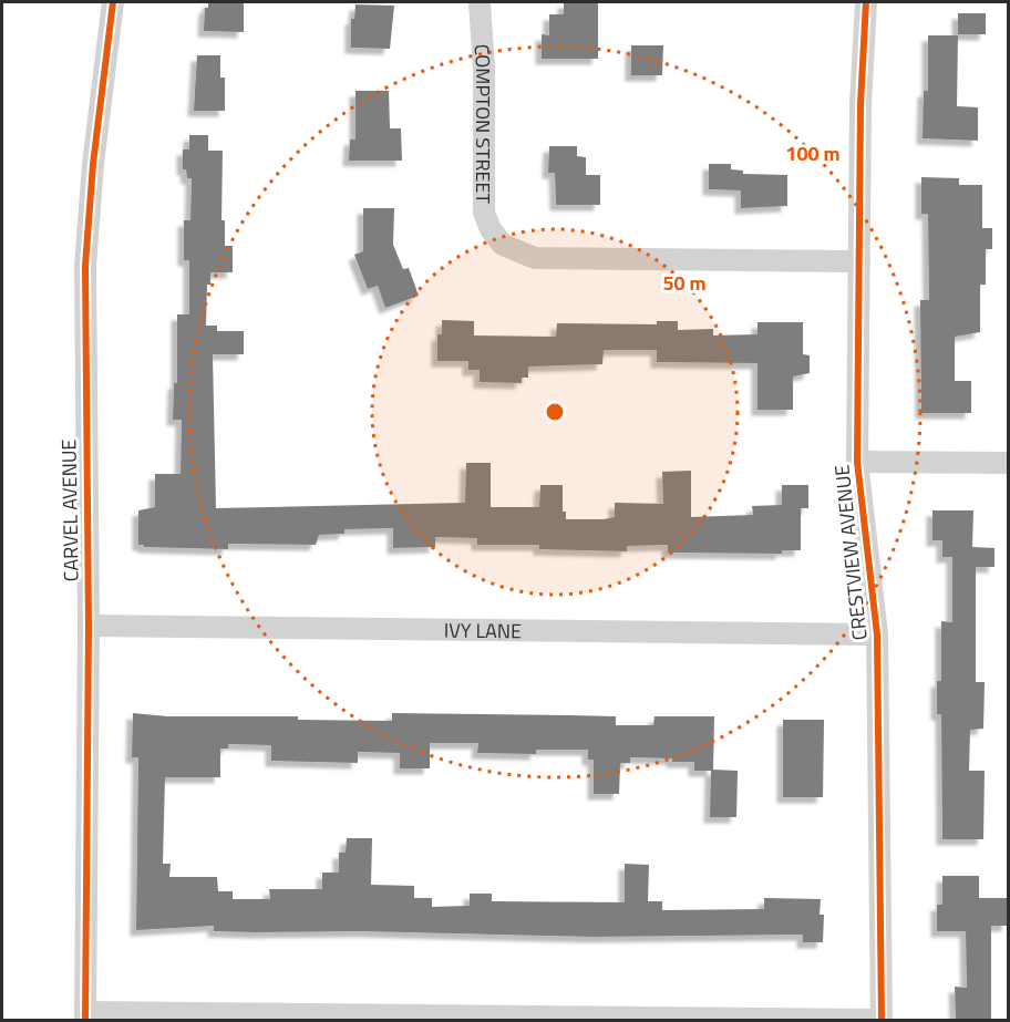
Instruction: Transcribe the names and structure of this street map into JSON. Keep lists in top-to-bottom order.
{
  "streets": {
    "street": [
      "COMPTON STREET",
      "CARVEL AVENUE",
      "CRESTVIEW AVENUE",
      "IVY LANE"
    ]
  },
  "crossings": [
    ["COMPTON STREET", "CRESTVIEW AVENUE"],
    ["CARVEL AVENUE", "IVY LANE"],
    ["CRESTVIEW AVENUE", "IVY LANE"]
  ],
  "rings": ["100 m", "50 m"]
}
